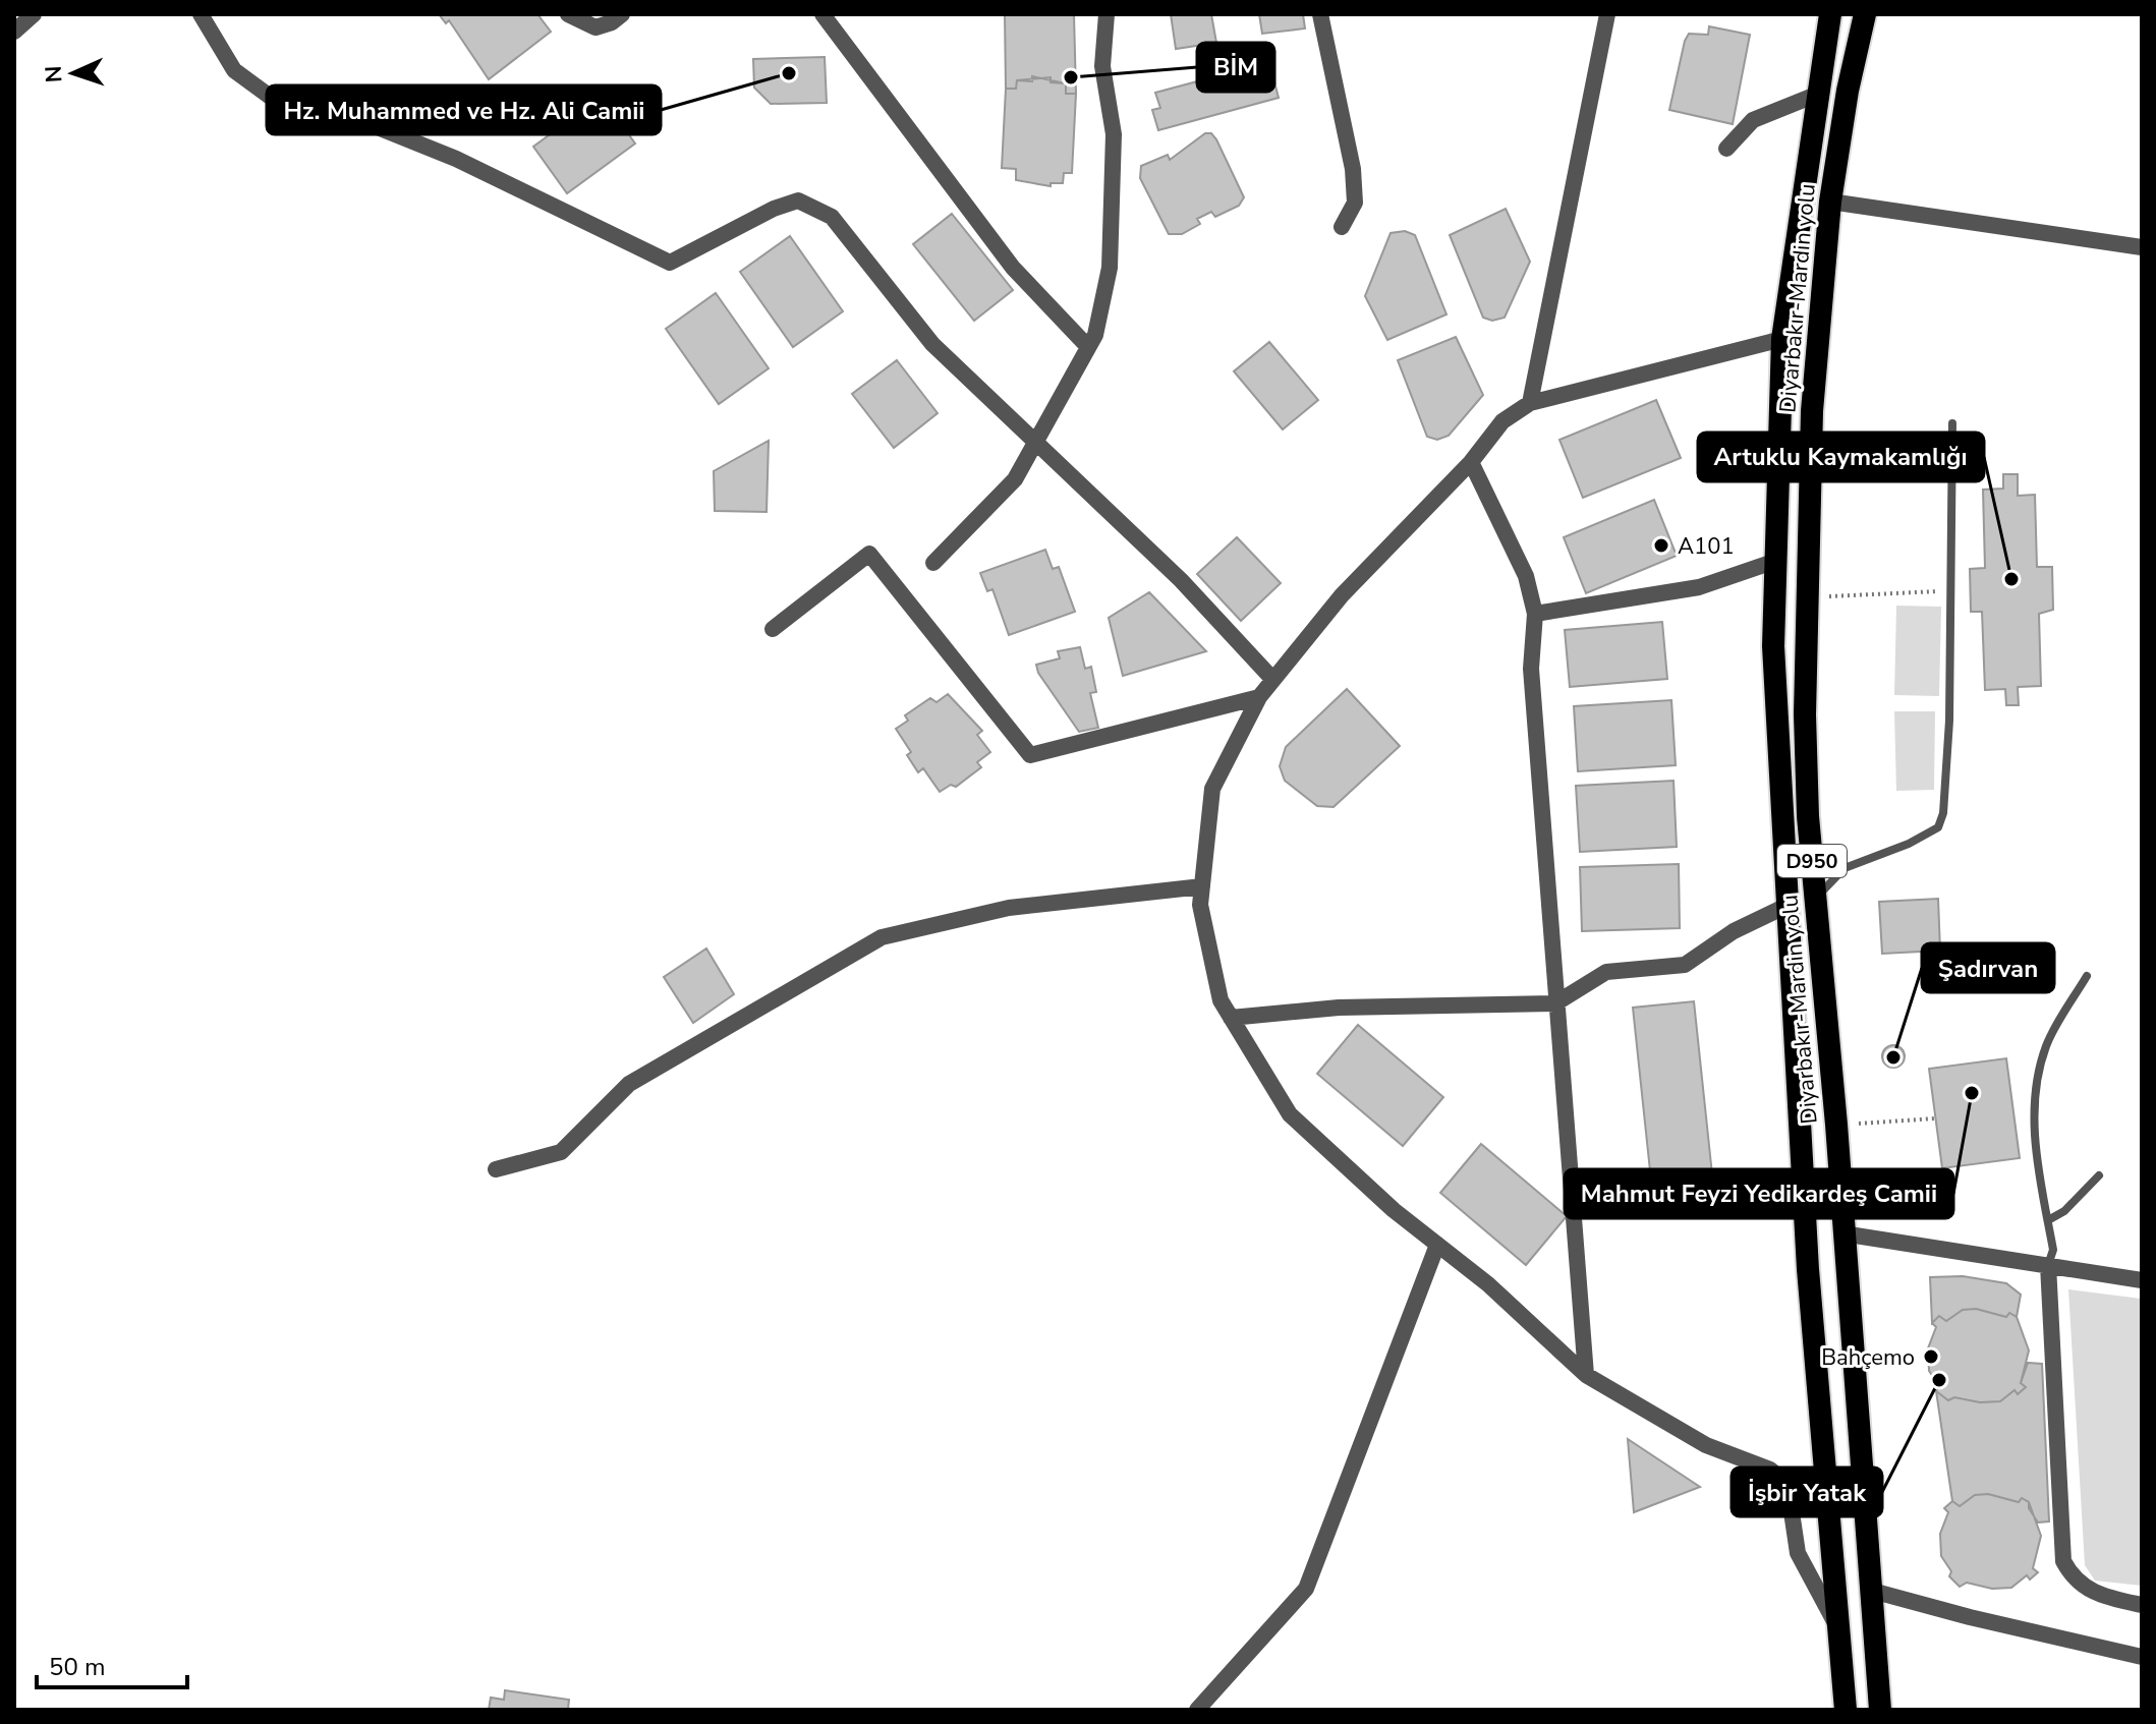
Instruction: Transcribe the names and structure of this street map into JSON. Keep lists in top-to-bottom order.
{
  "streets": {
    "highway": ["Diyarbakır-Mardin yolu", "D950"]
  },
  "places": [
    "Hz. Muhammed ve Hz. Ali Camii",
    "BİM",
    "A101",
    "Artuklu Kaymakamlığı",
    "Şadırvan",
    "Mahmut Feyzi Yedikardeş Camii",
    "Bahçemo",
    "İşbir Yatak"
  ],
  "scale_bar": "50 m",
  "north": "left"
}
